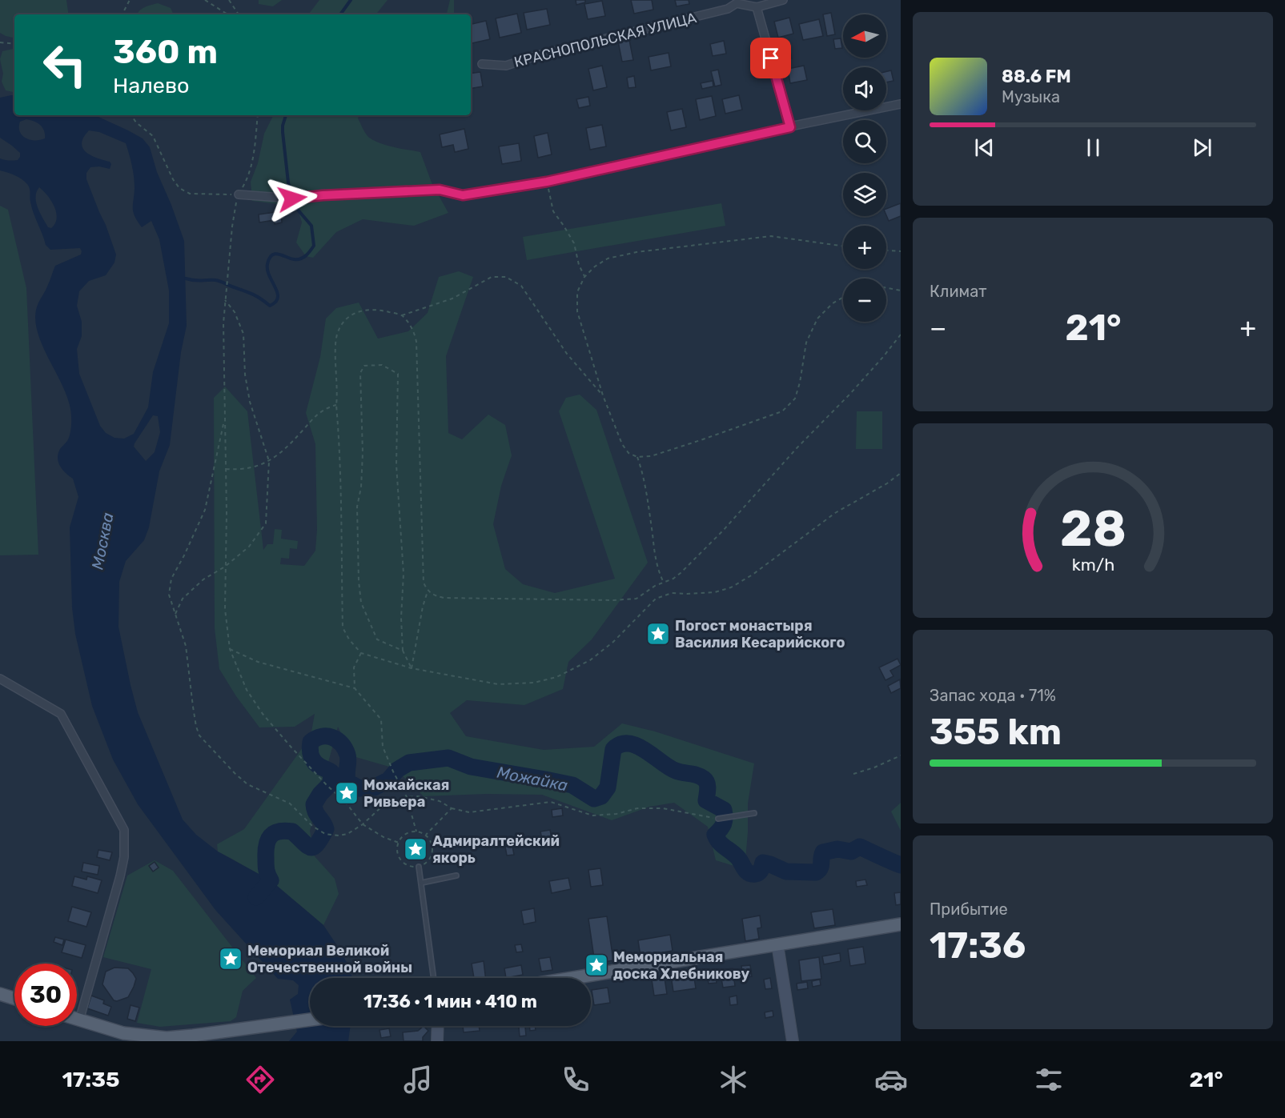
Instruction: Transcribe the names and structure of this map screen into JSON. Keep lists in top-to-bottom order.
{
  "streets": {
    "street": ["КРАСНОПОЛЬСКАЯ УЛИЦА"]
  },
  "water": ["Москва", "Можайка"],
  "places": {
    "place": [
      "Погост монастыря Василия Кесарийского",
      "Можайская Ривьера",
      "Адмиралтейский якорь",
      "Мемориал Великой Отечественной войны",
      "Мемориальная доска Хлебникову"
    ]
  },
  "north": "left",
  "page": {
    "map_buttons": ["+", "−"],
    "turn": ["360 m", "Налево"],
    "song": ["88.6 FM", "Музыка"],
    "tile": [
      "Климат",
      ["Запас хода · 71%", "355 km"],
      ["Прибытие", "17:36"]
    ],
    "heat": ["−", "21°", "+"],
    "limit": "30",
    "trip": "17:36 · 1 мин · 410 m",
    "tabs": ["17:35", "21°"],
    "gauge": ["28", "km/h"]
  }
}
